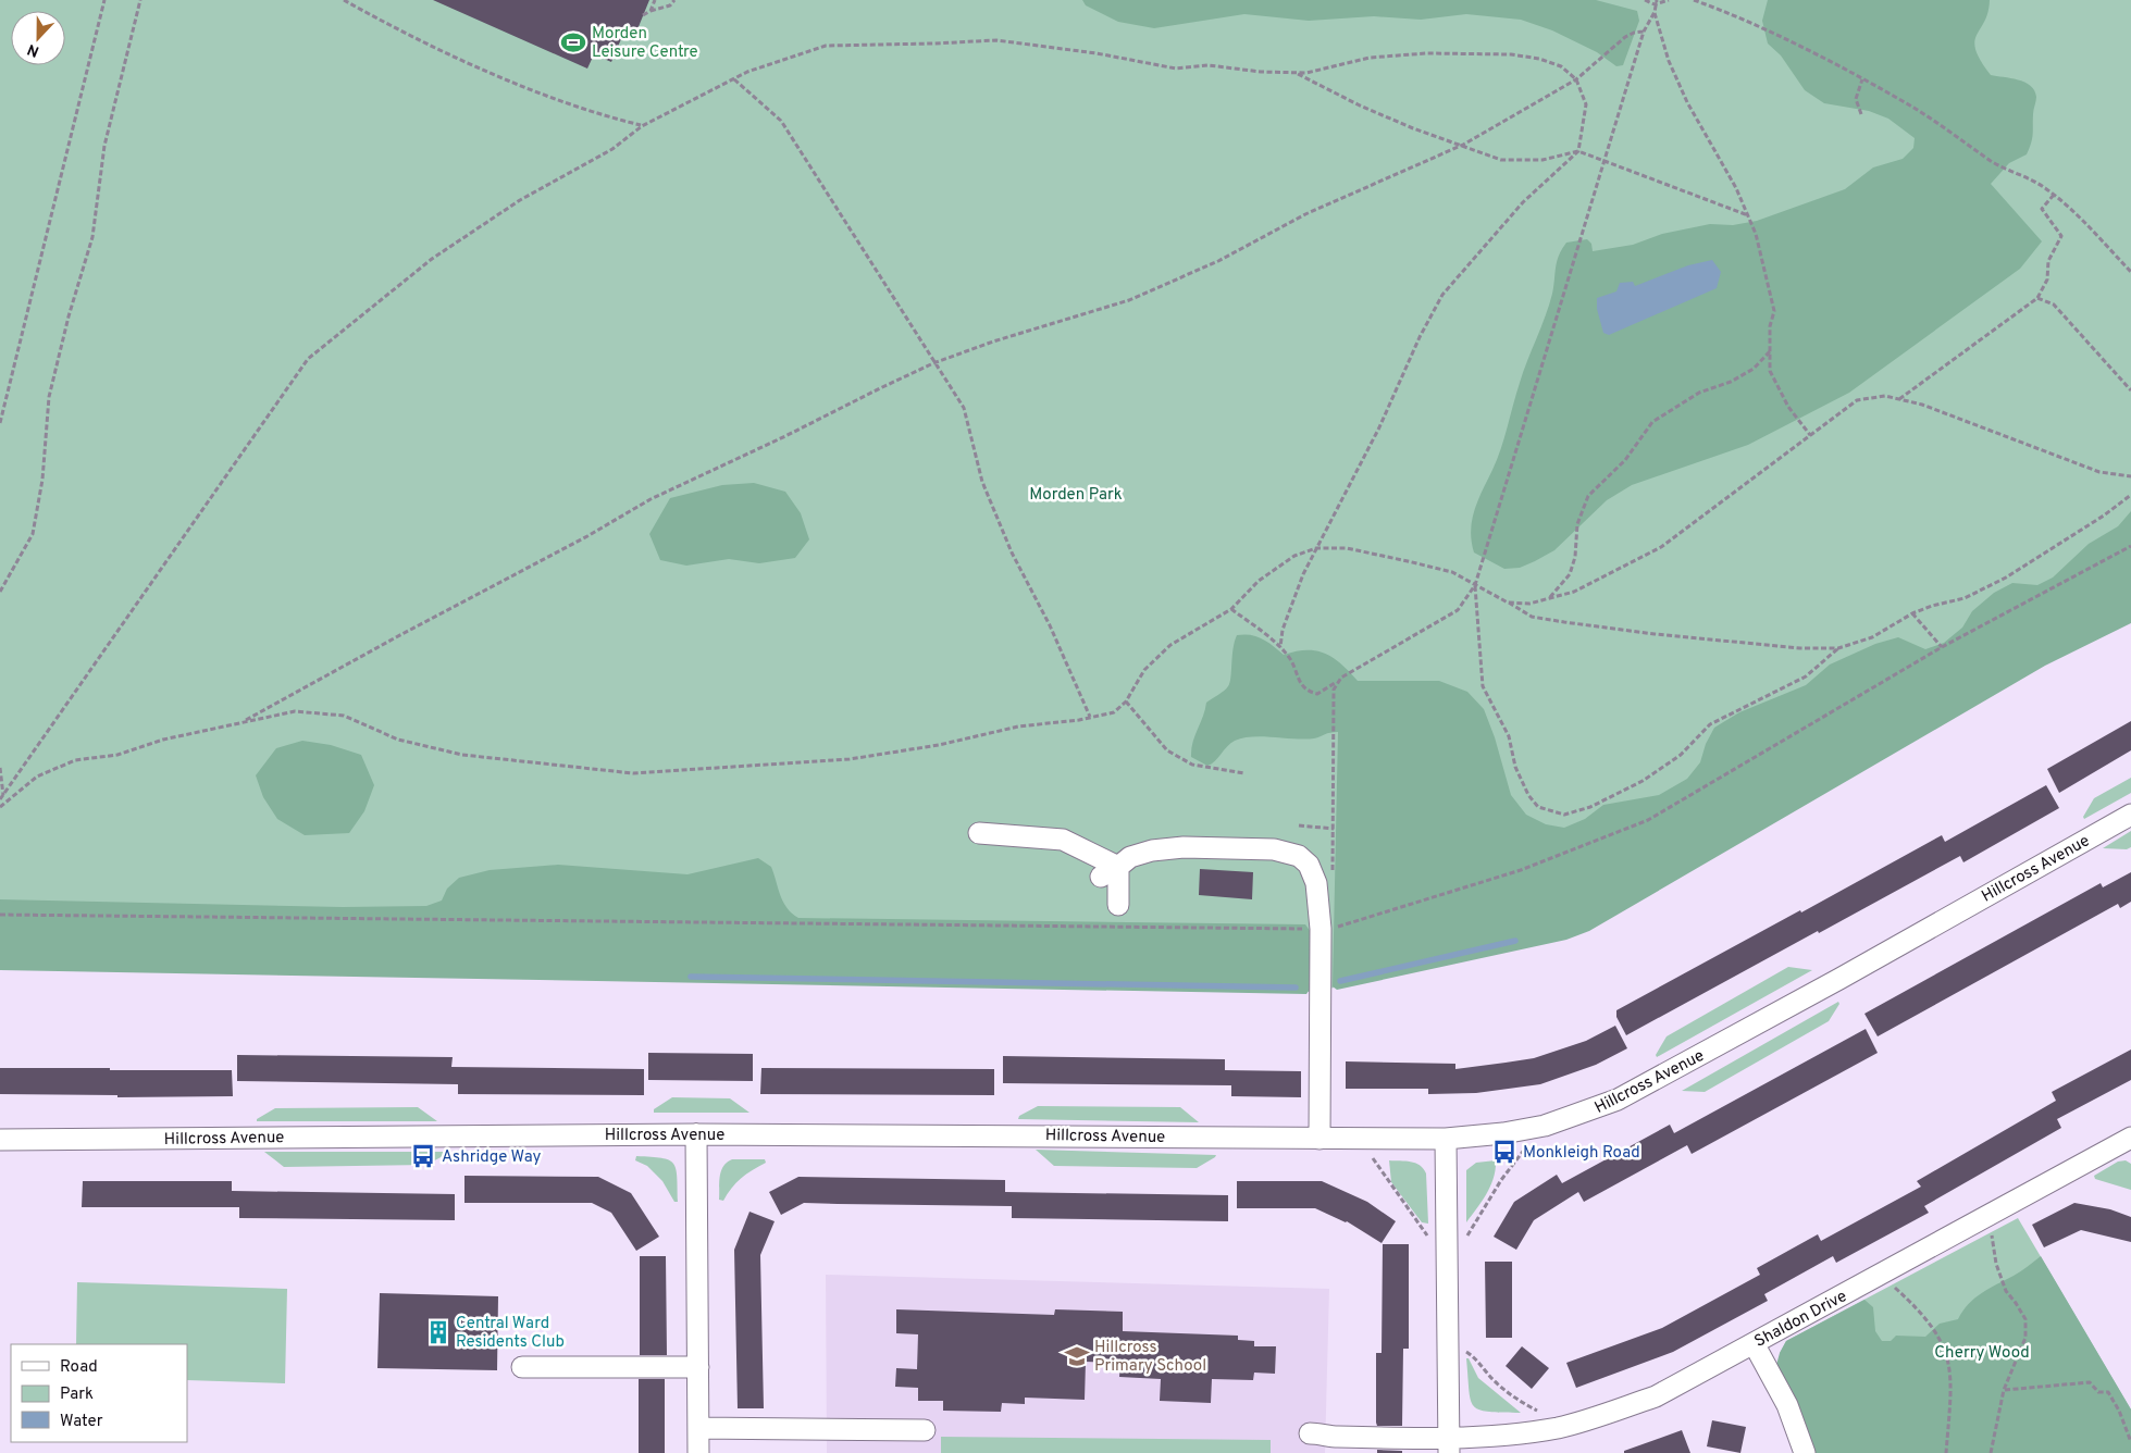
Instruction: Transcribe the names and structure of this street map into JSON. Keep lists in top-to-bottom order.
{
  "streets": {
    "street": ["Hillcross Avenue", "Shaldon Drive"]
  },
  "parks": ["Morden Park", "Cherry Wood"],
  "places": {
    "sports": ["Morden Leisure Centre"],
    "bus stop": ["Monkleigh Road", "Ashridge Way"],
    "building": ["Central Ward Residents Club"],
    "school or university": ["Hillcross Primary School"]
  },
  "legend": ["Road", "Park", "Water"],
  "north": "bottom"
}
